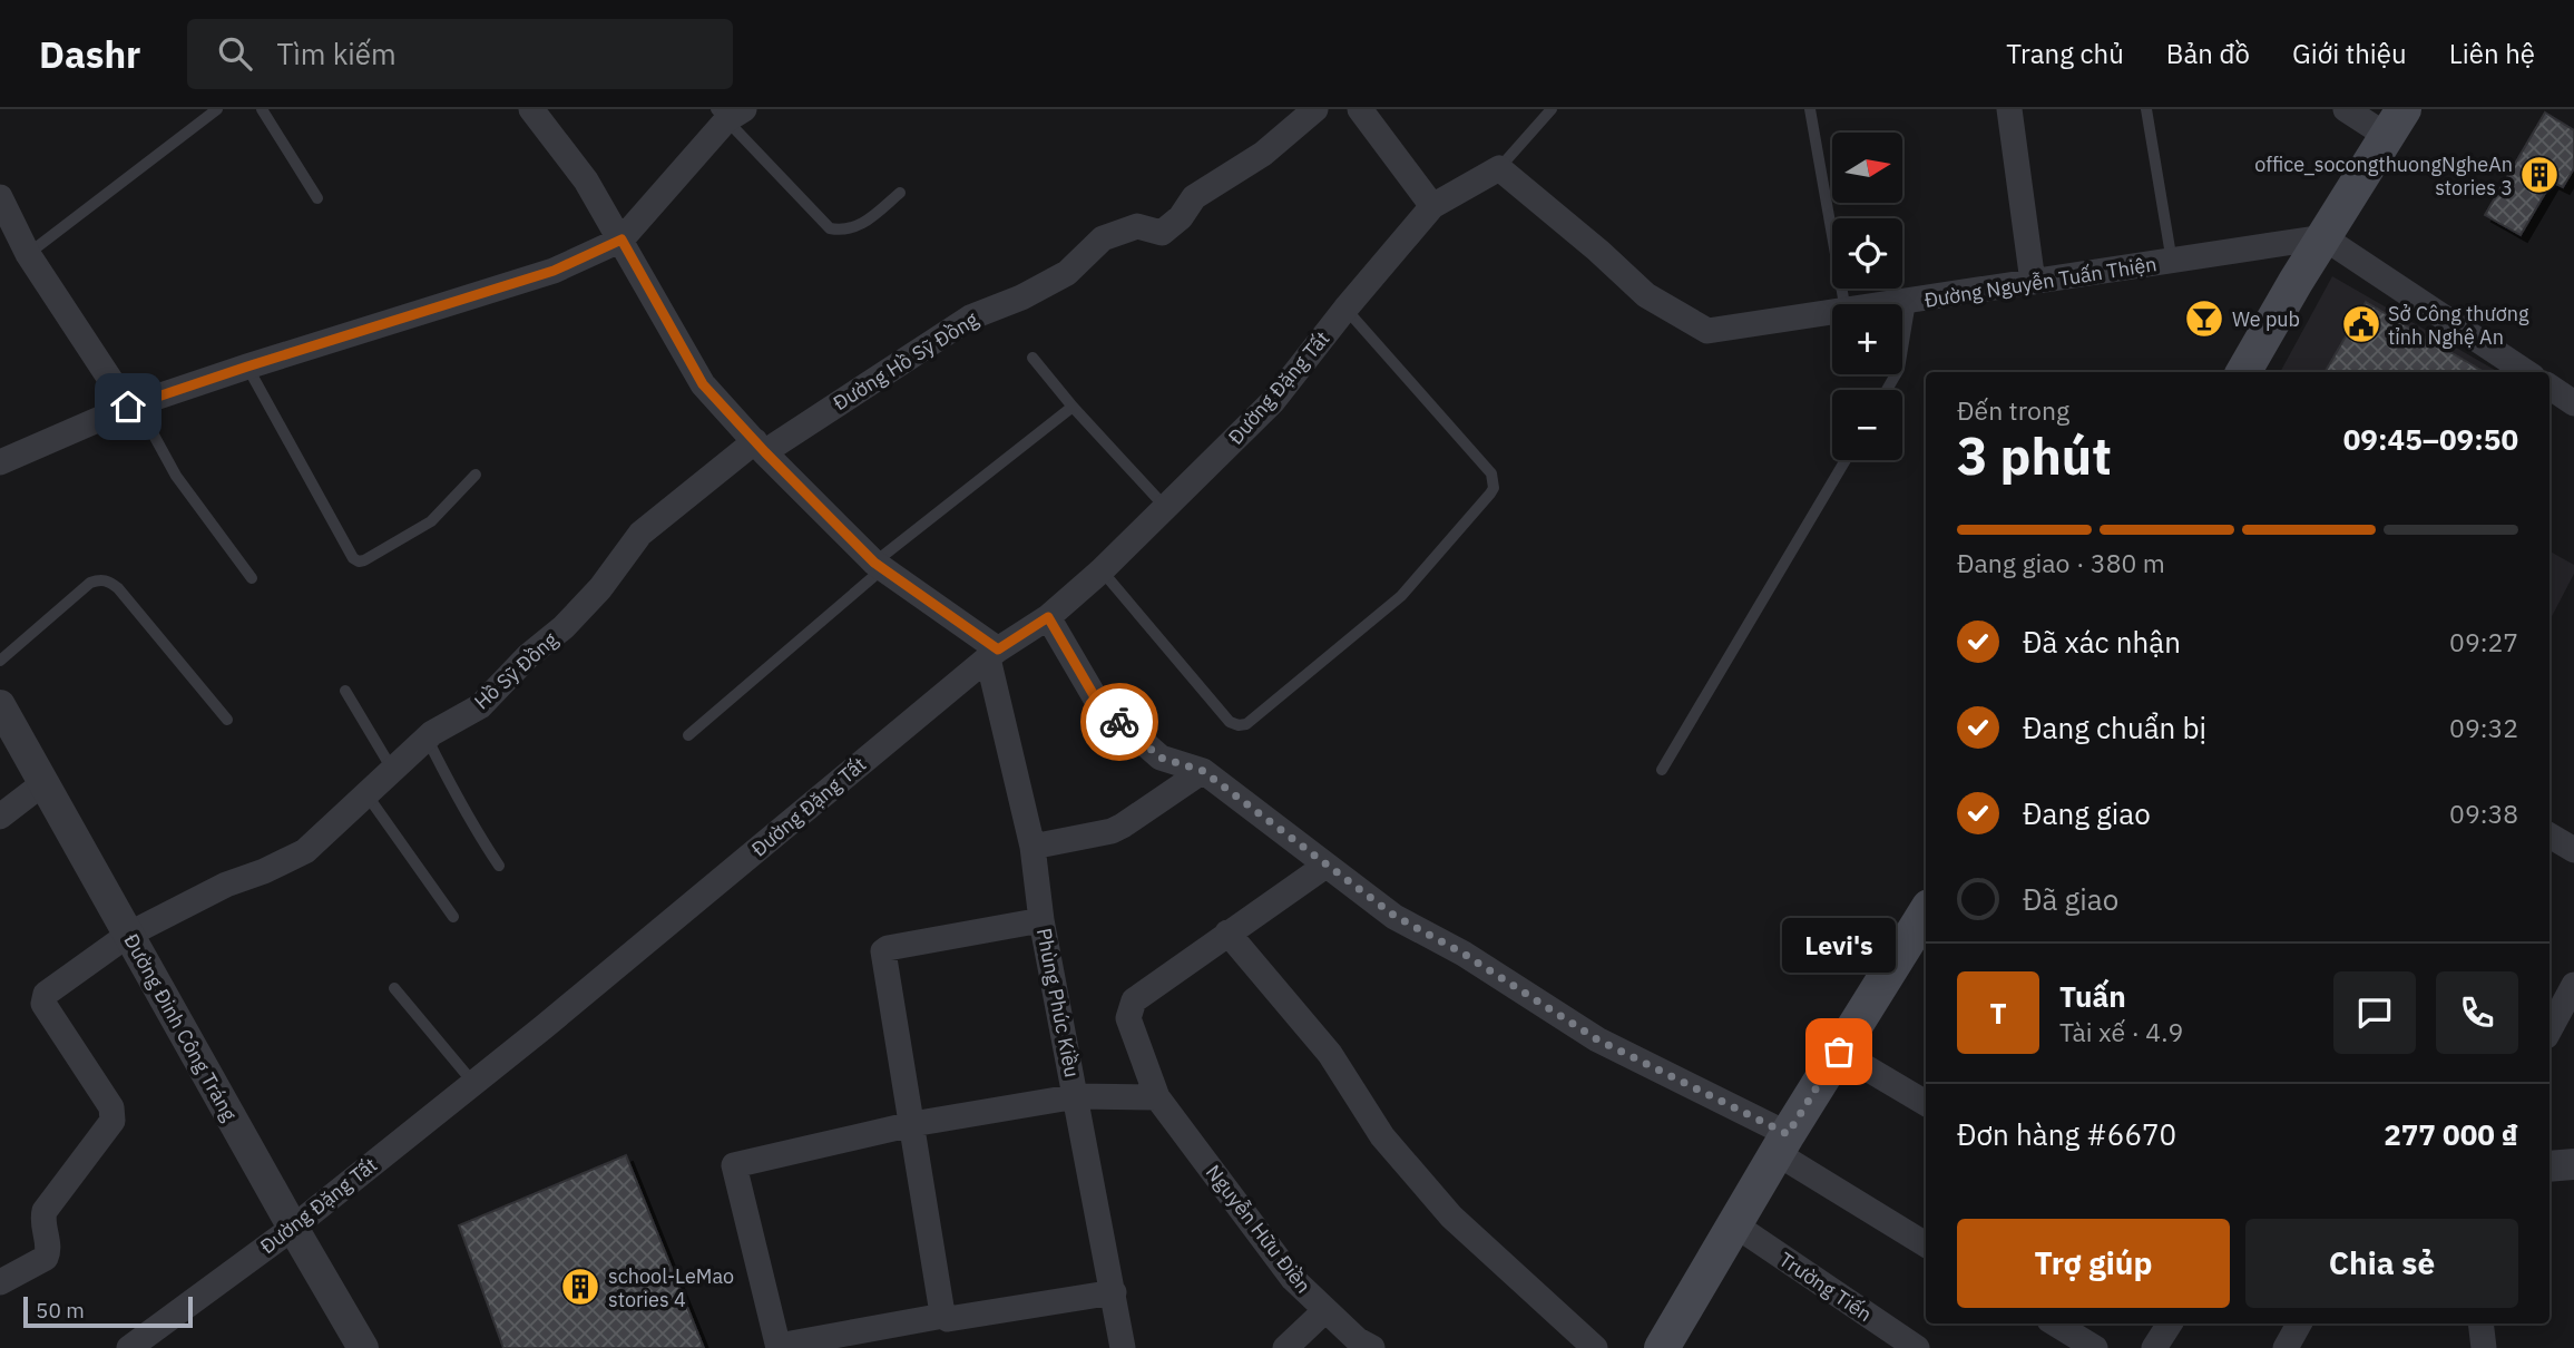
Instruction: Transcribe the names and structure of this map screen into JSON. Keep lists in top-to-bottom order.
{
  "streets": {
    "street": [
      "Đường Nguyễn Tuấn Thiện",
      "Đường Hồ Sỹ Đồng",
      "Đường Đặng Tất",
      "Hồ Sỹ Đồng",
      "Phùng Phúc Kiều",
      "Đường Đinh Công Tráng",
      "Nguyễn Hữu Điền",
      "Trường Tiến"
    ]
  },
  "crossings": [
    ["Đường Hồ Sỹ Đồng", "Hồ Sỹ Đồng"],
    ["Đường Đặng Tất", "Phùng Phúc Kiều"],
    ["Đường Đặng Tất", "Đường Đinh Công Tráng"],
    ["Hồ Sỹ Đồng", "Đường Đinh Công Tráng"]
  ],
  "places": {
    "building": ["office_socongthuongNgheAn stories 3", "school-LeMao stories 4"],
    "bar": ["We pub"],
    "public building": ["Sở Công thương tỉnh Nghệ An"],
    "other": ["Levi's"]
  },
  "scale_bar": "50 m",
  "north": "right",
  "page": {
    "header": "Dashr",
    "search": "Tìm kiếm",
    "nav": [
      "Trang chủ",
      "Bản đồ",
      "Giới thiệu",
      "Liên hệ"
    ],
    "map_buttons": ["+", "−"],
    "heading": ["3 phút", "Đến trong", "09:45–09:50"],
    "panel": [
      "Tuấn",
      "Tài xế · 4.9",
      "Đơn hàng #6670",
      "277 000 ₫"
    ],
    "bar": "Đang giao · 380 m",
    "list": [
      ["Đã xác nhận", "09:27"],
      ["Đang chuẩn bị", "09:32"],
      ["Đang giao", "09:38"],
      "Đã giao"
    ],
    "bubble": "Levi's",
    "round": "T",
    "buttons": ["Trợ giúp", "Chia sẻ"],
    "scale": "50 m"
  }
}
